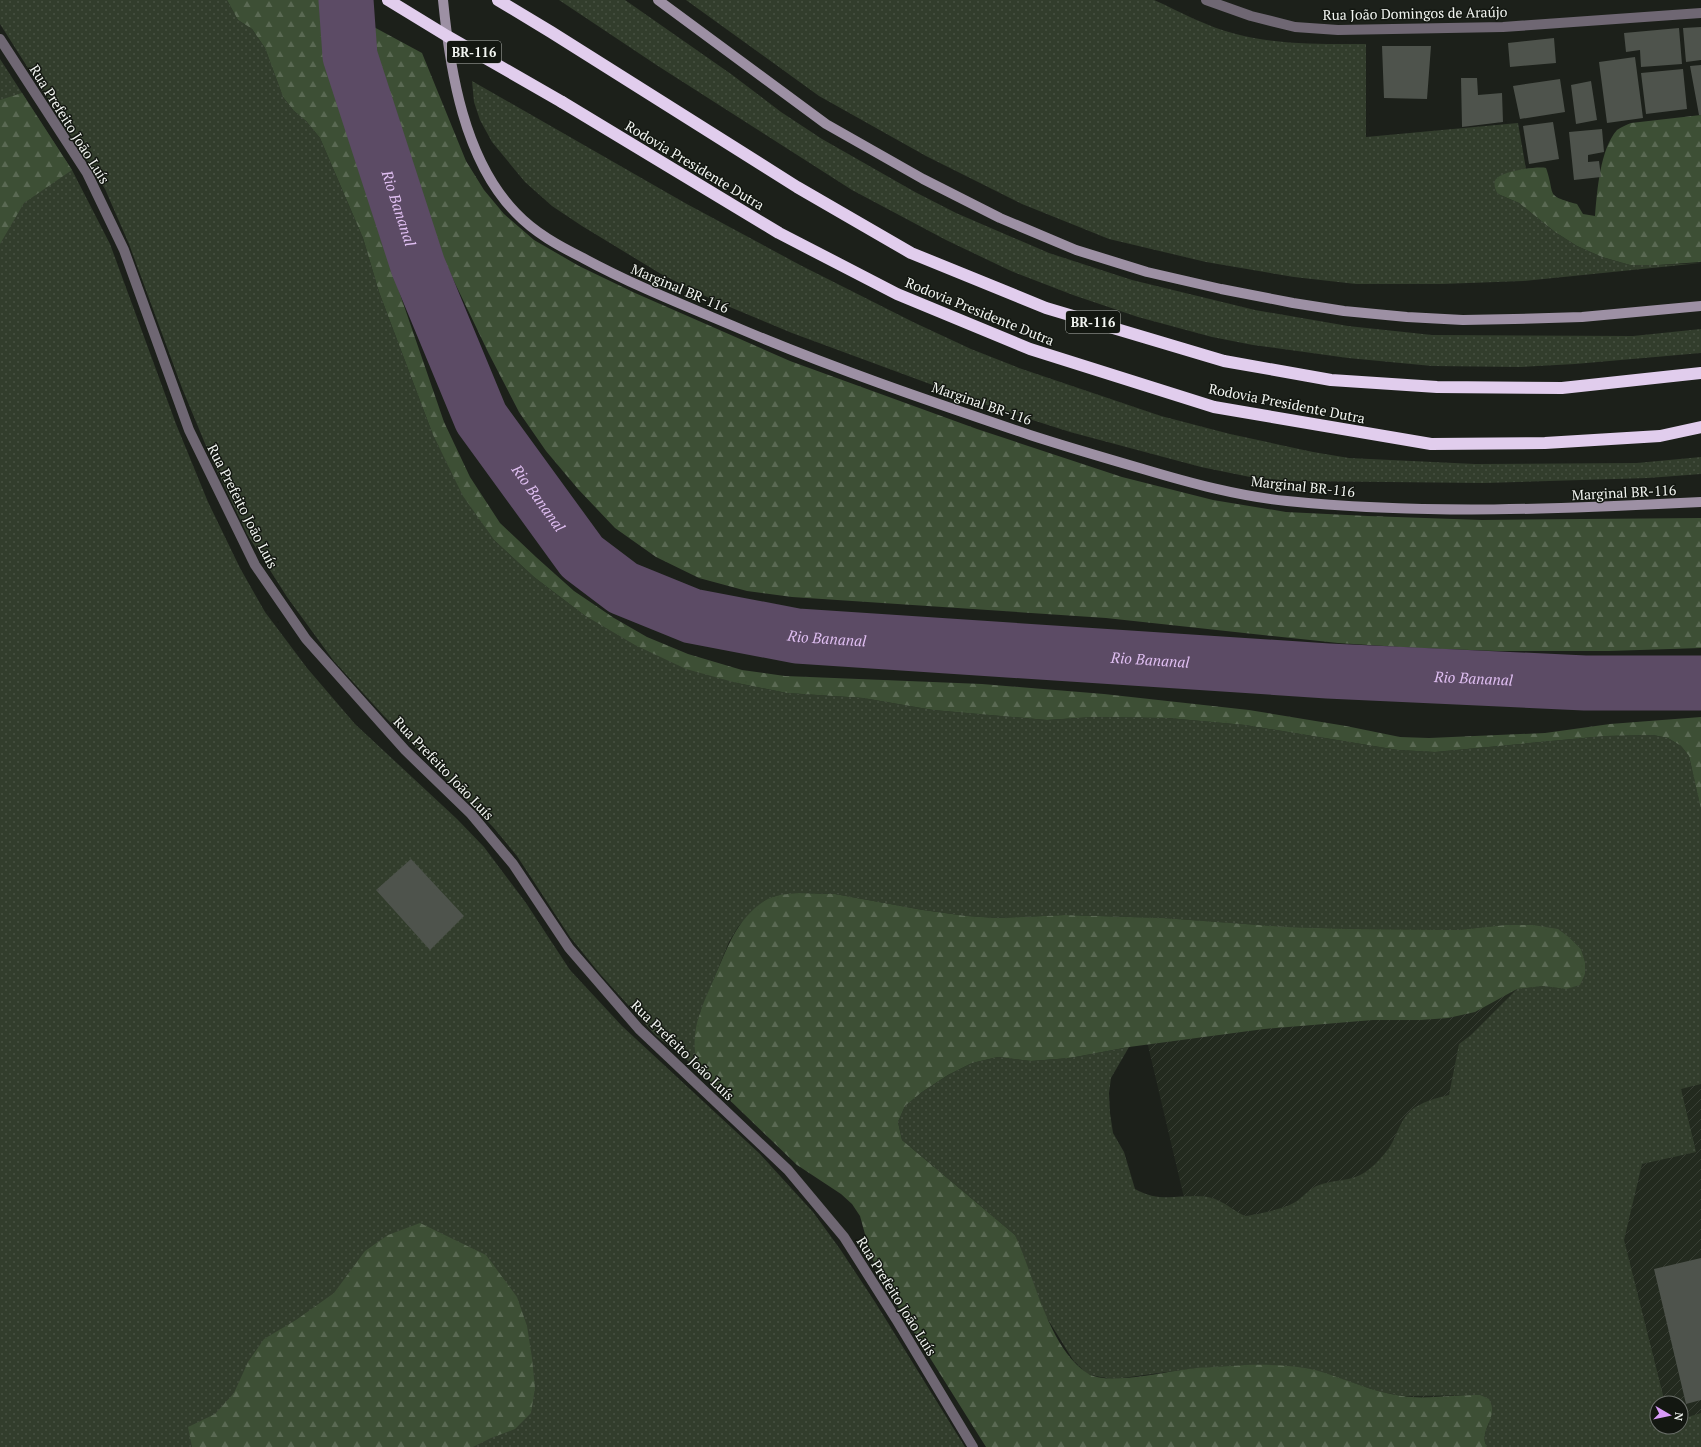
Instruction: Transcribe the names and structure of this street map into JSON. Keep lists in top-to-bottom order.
{
  "streets": {
    "highway": ["BR-116", "Rodovia Presidente Dutra"],
    "main road": ["Marginal BR-116"],
    "street": ["Rua João Domingos de Araújo", "Rua Prefeito João Luís"]
  },
  "water": ["Rio Bananal"],
  "north": "right"
}
